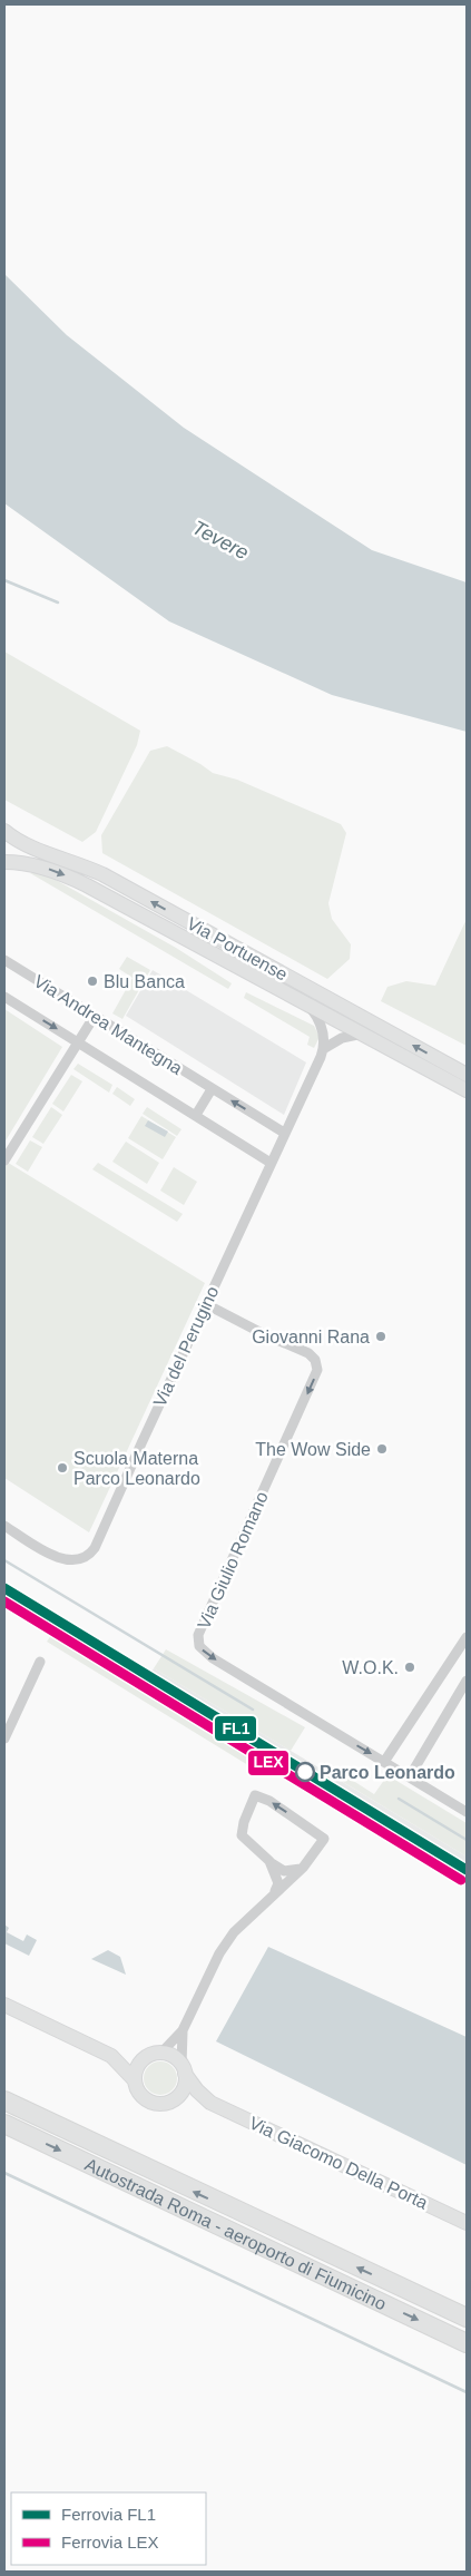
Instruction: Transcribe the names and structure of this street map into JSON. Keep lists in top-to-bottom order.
{
  "streets": {
    "highway": ["Autostrada Roma - aeroporto di Fiumicino"],
    "street": [
      "Via Portuense",
      "Via Andrea Mantegna",
      "Via del Perugino",
      "Via Giulio Romano",
      "Via Giacomo Della Porta"
    ]
  },
  "crossings": [
    ["Via Andrea Mantegna", "Via del Perugino"],
    ["Via del Perugino", "Via Giulio Romano"]
  ],
  "water": ["Tevere"],
  "places": [
    "Blu Banca",
    "Giovanni Rana",
    "The Wow Side",
    "Scuola Materna Parco Leonardo",
    "W.O.K.",
    "Parco Leonardo"
  ],
  "lines": ["rail line FL1", "rail line LEX"],
  "legend": ["Ferrovia FL1", "Ferrovia LEX"]
}
